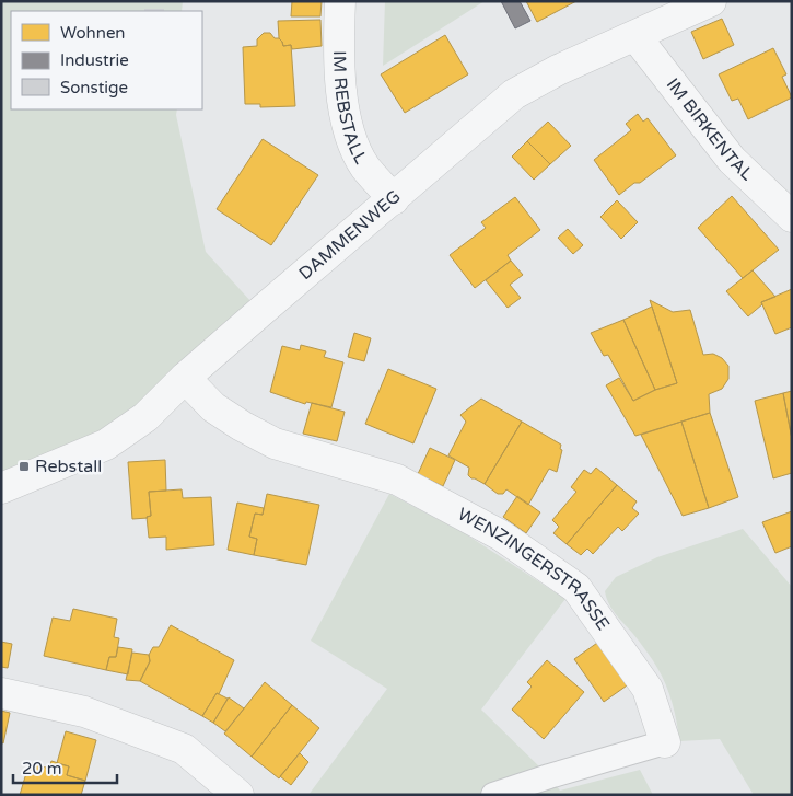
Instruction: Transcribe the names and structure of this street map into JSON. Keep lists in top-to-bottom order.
{
  "streets": {
    "street": [
      "IM REBSTALL",
      "IM BIRKENTAL",
      "DAMMENWEG",
      "WENZINGERSTRASSE"
    ]
  },
  "crossings": [
    ["IM REBSTALL", "DAMMENWEG"],
    ["IM BIRKENTAL", "DAMMENWEG"],
    ["DAMMENWEG", "WENZINGERSTRASSE"]
  ],
  "places": {
    "transit": ["Rebstall"]
  },
  "legend": ["Wohnen", "Industrie", "Sonstige"],
  "scale_bar": "20 m"
}
